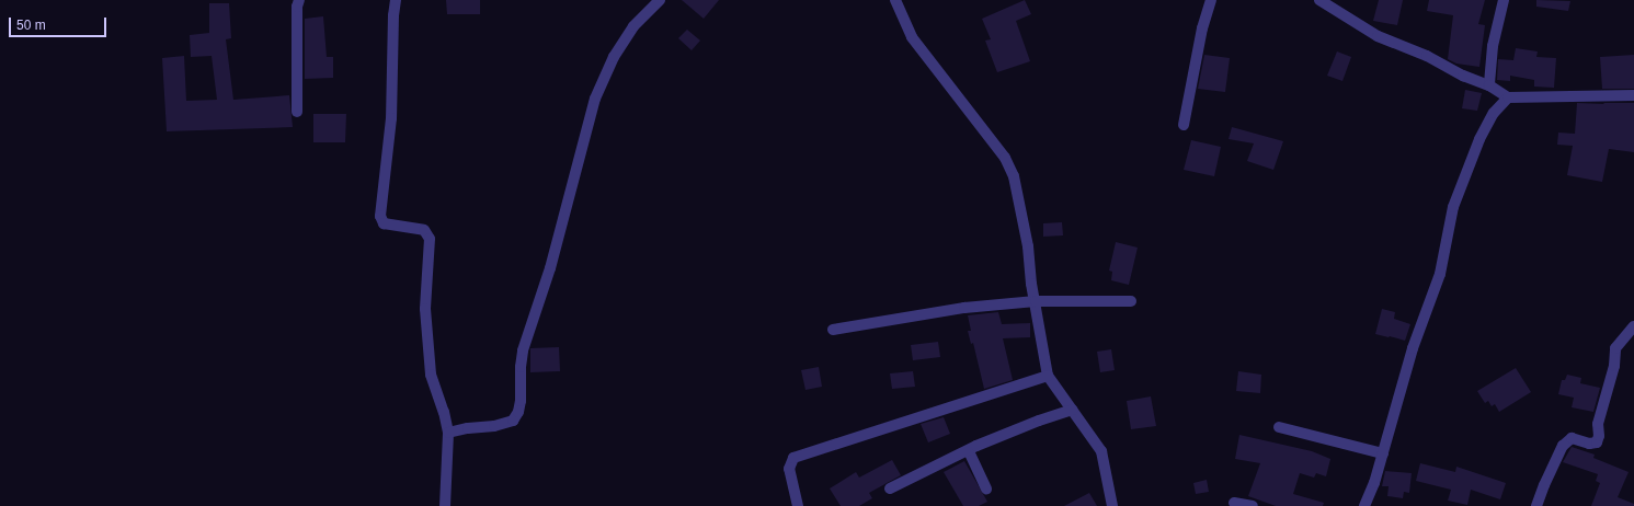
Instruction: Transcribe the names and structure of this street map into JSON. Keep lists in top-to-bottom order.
{
  "scale_bar": "50 m"
}
